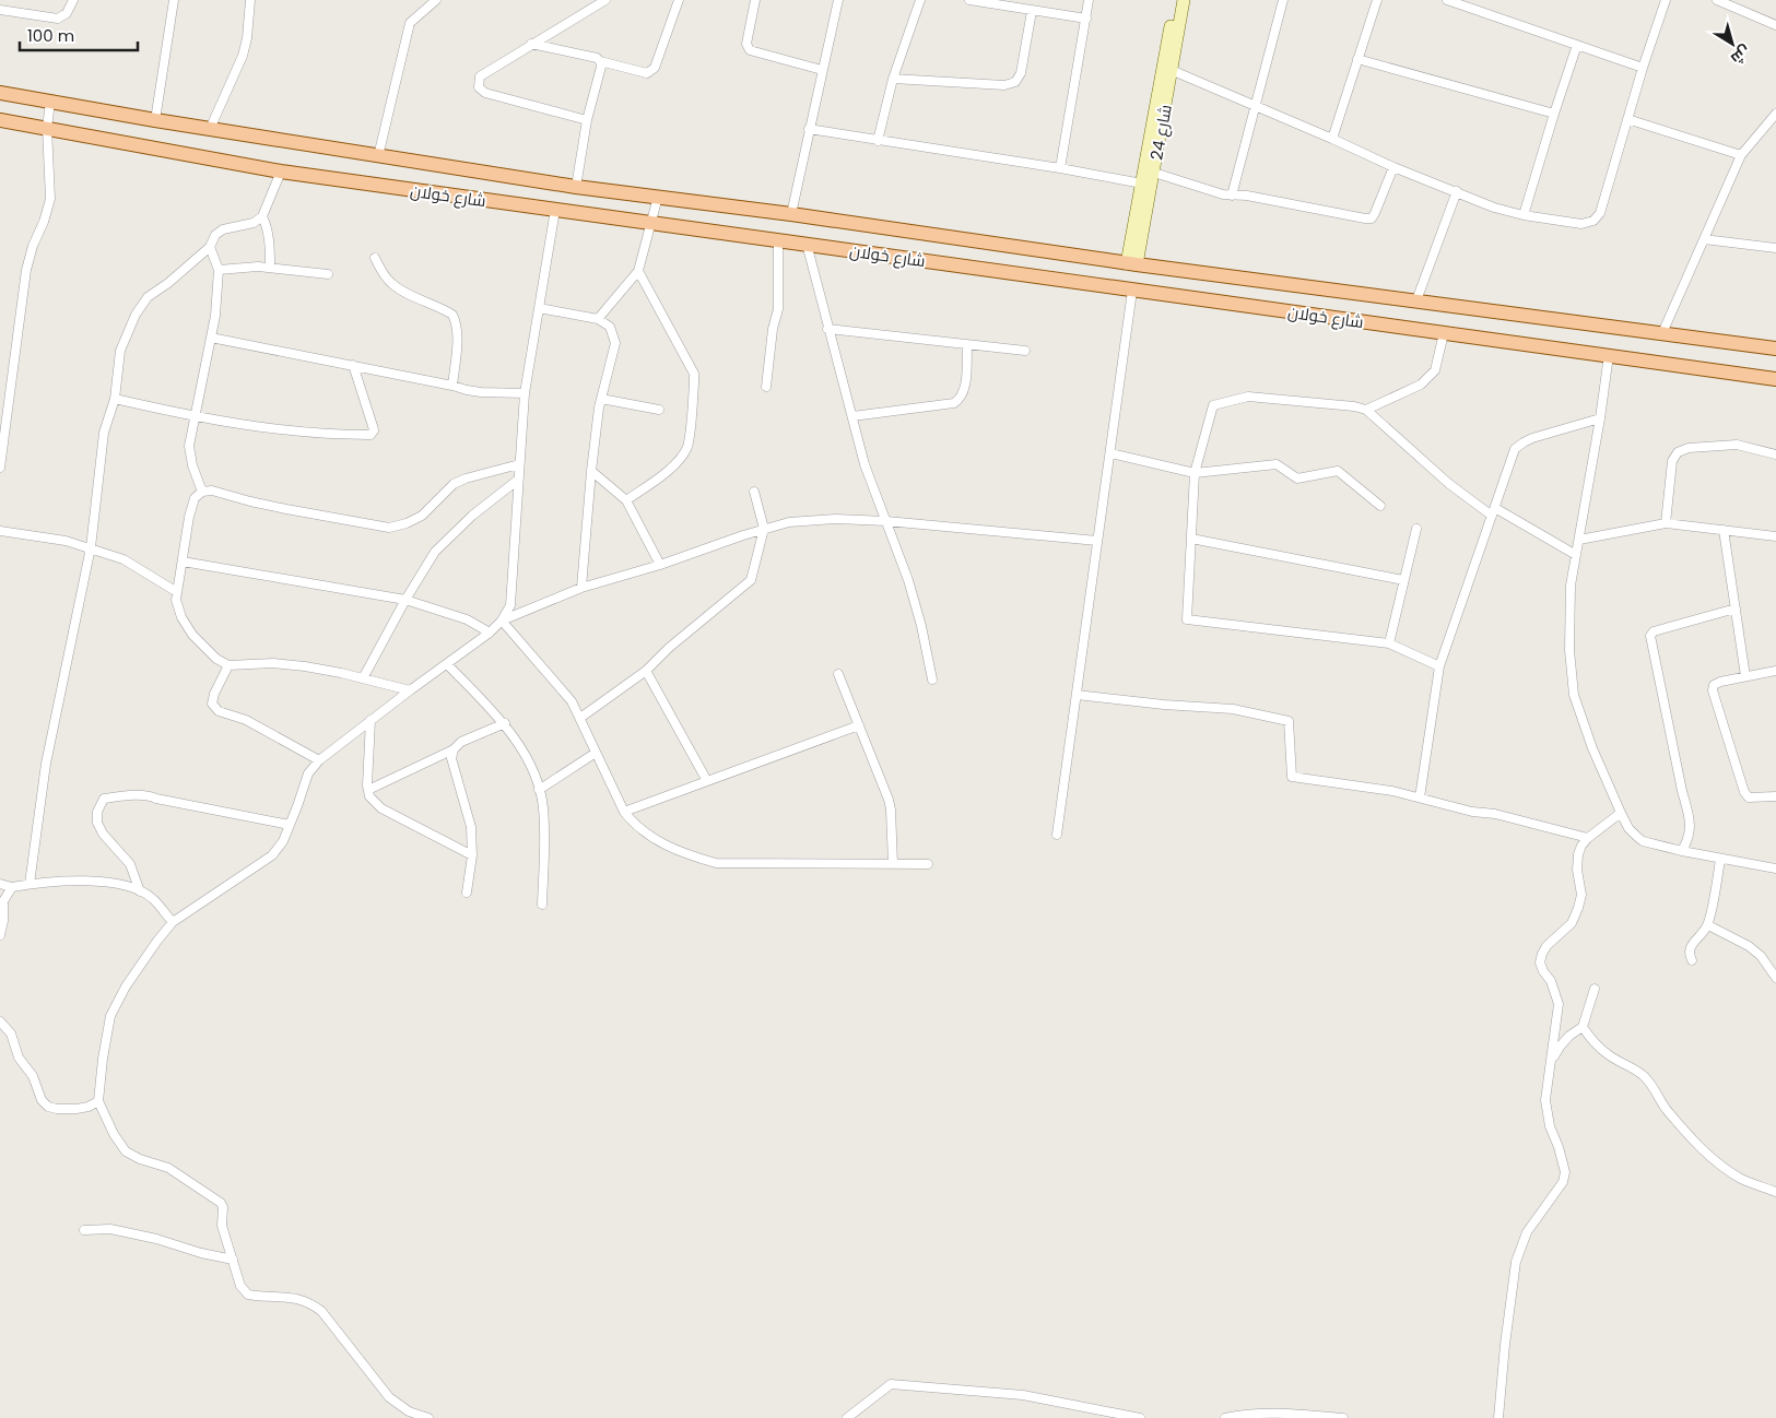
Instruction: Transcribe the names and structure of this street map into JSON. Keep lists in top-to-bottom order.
{
  "streets": {
    "main road": ["شارع خولان"],
    "street": ["شارع 24"]
  },
  "crossings": [
    ["شارع 24", "شارع خولان"]
  ],
  "scale_bar": "100 m",
  "north": "bottom right"
}
